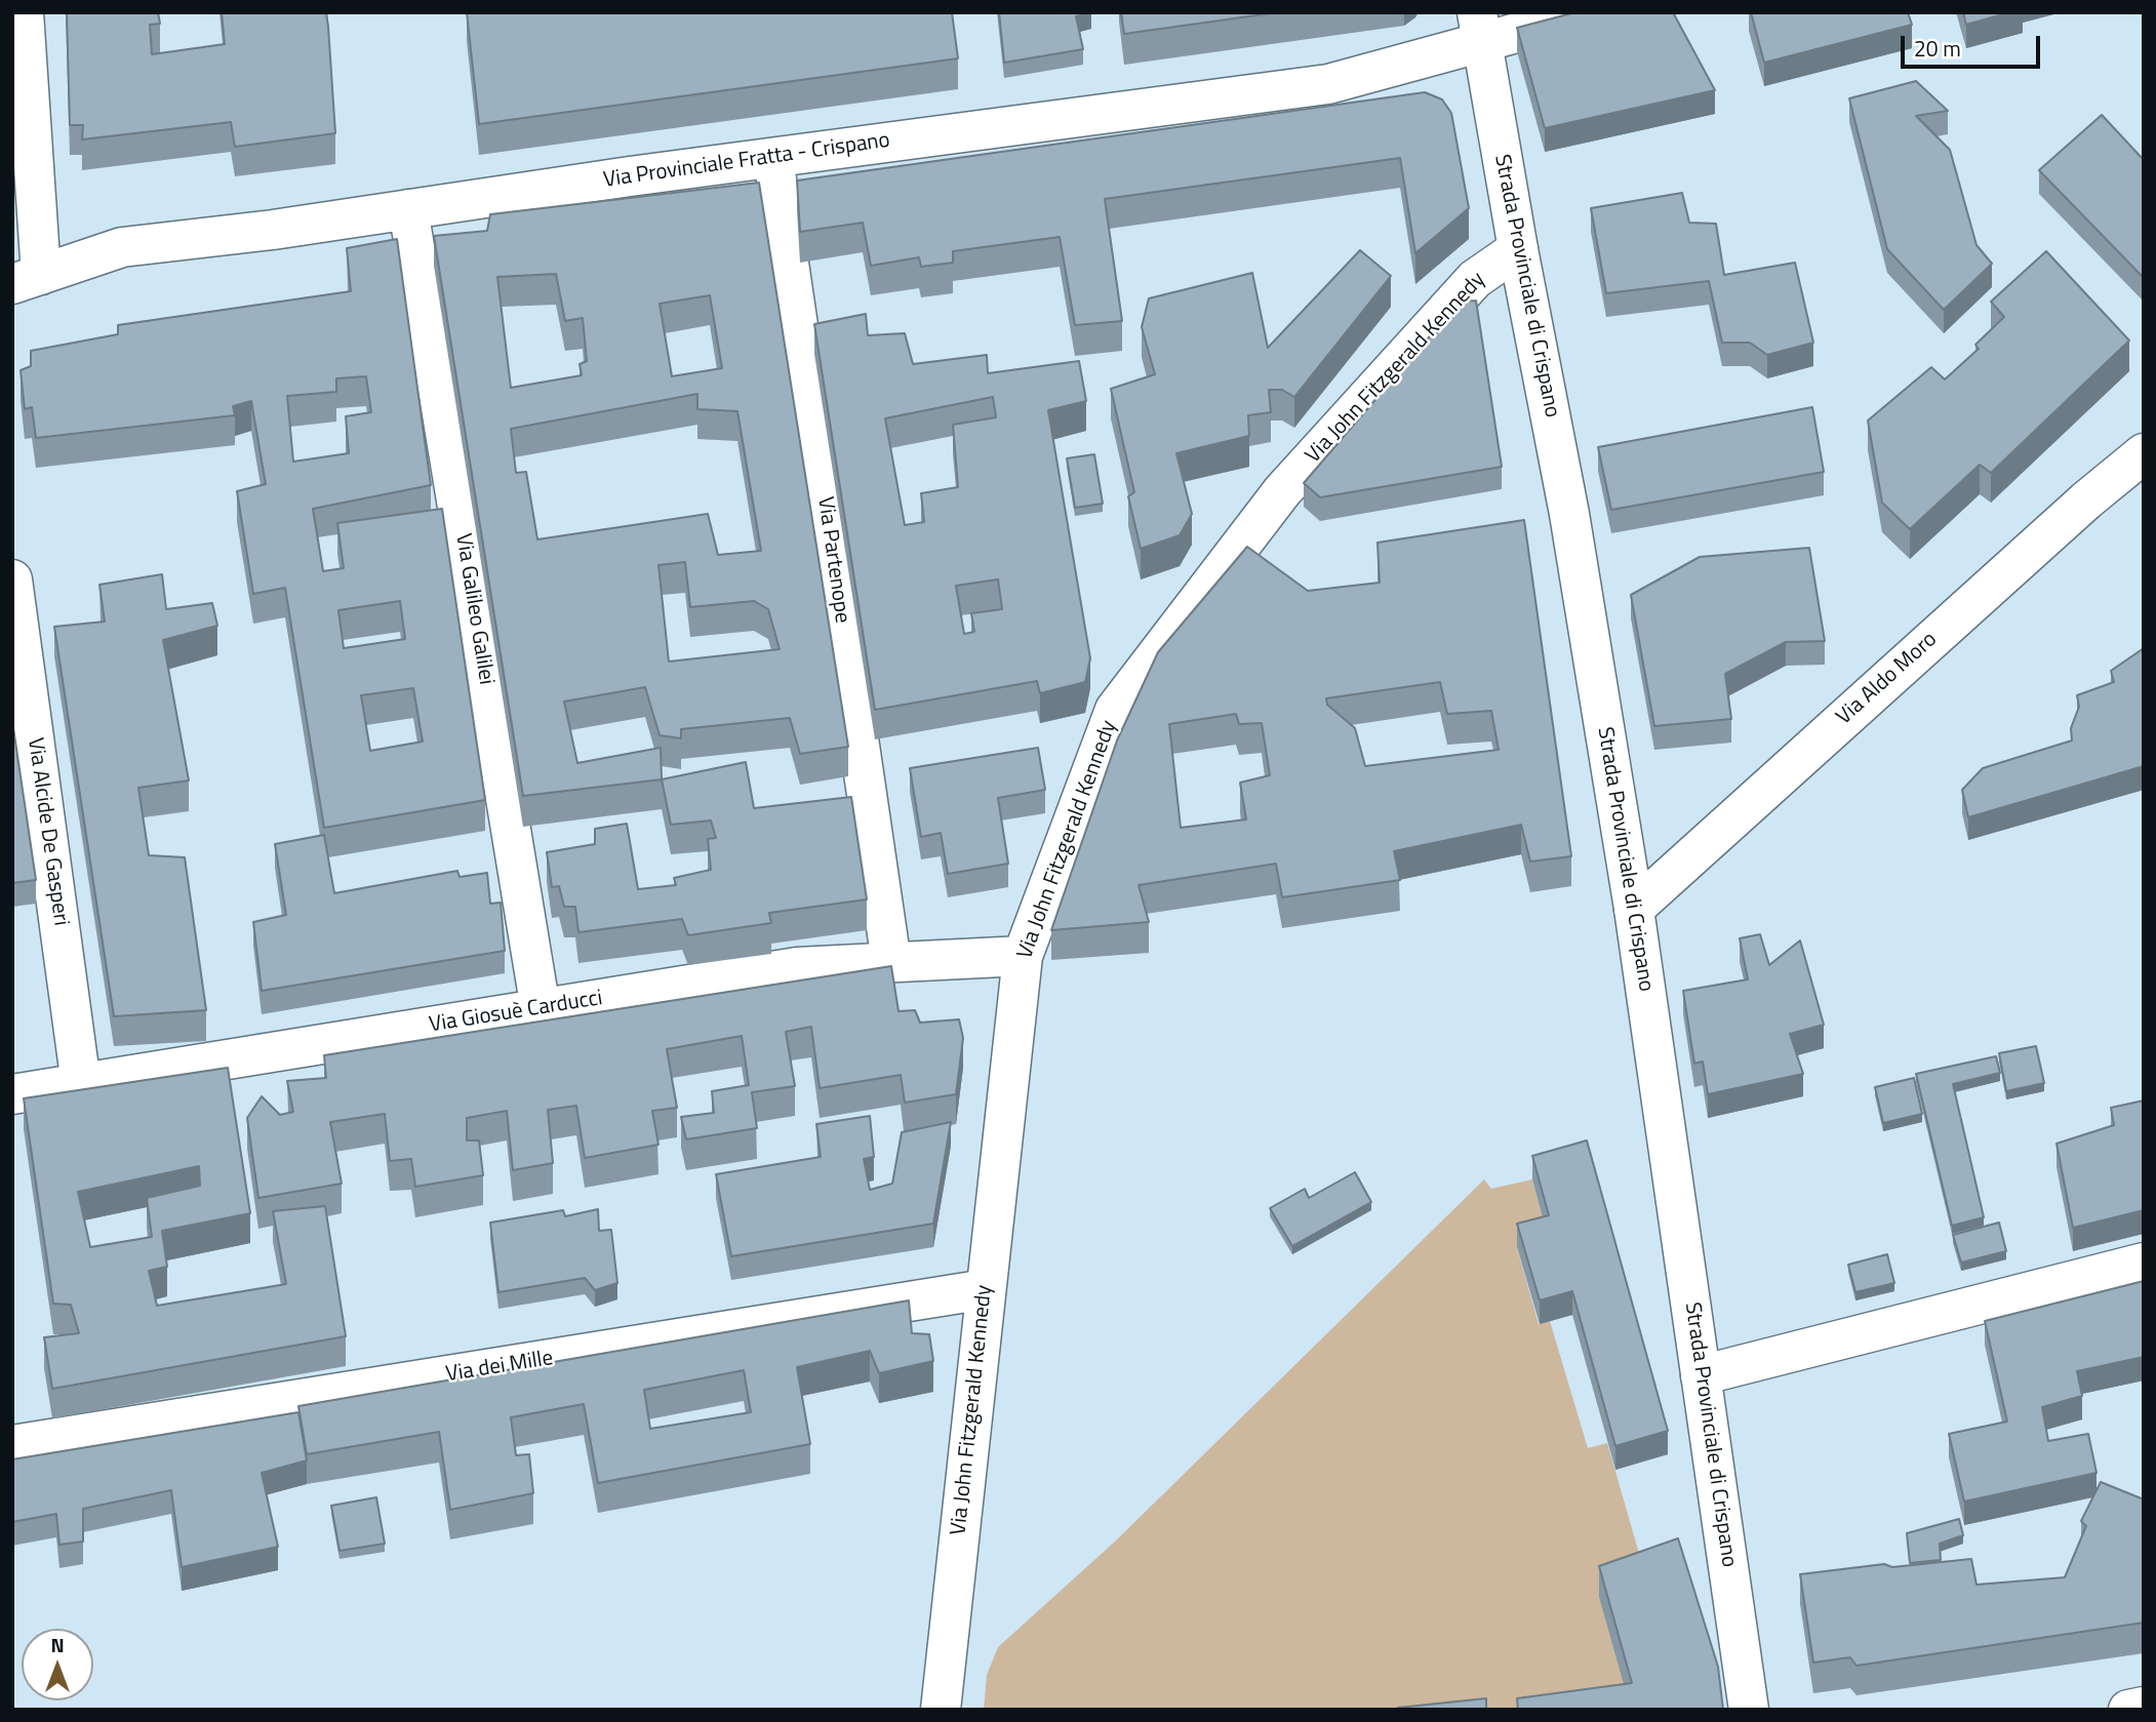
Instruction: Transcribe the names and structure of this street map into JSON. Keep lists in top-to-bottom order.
{
  "streets": {
    "street": [
      "Via Provinciale Fratta - Crispano",
      "Strada Provinciale di Crispano",
      "Via John Fitzgerald Kennedy",
      "Via Partenope",
      "Via Galileo Galilei",
      "Via Aldo Moro",
      "Via Alcide De Gasperi",
      "Via Giosuè Carducci",
      "Via dei Mille"
    ]
  },
  "crossings": [
    ["Via Provinciale Fratta - Crispano", "Strada Provinciale di Crispano"],
    ["Via Provinciale Fratta - Crispano", "Via Partenope"],
    ["Via Provinciale Fratta - Crispano", "Via Galileo Galilei"],
    ["Strada Provinciale di Crispano", "Via John Fitzgerald Kennedy"],
    ["Strada Provinciale di Crispano", "Via Aldo Moro"],
    ["Via John Fitzgerald Kennedy", "Via Giosuè Carducci"],
    ["Via John Fitzgerald Kennedy", "Via dei Mille"],
    ["Via Partenope", "Via Giosuè Carducci"],
    ["Via Galileo Galilei", "Via Giosuè Carducci"],
    ["Via Alcide De Gasperi", "Via Giosuè Carducci"]
  ],
  "scale_bar": "20 m",
  "north": "top"
}
